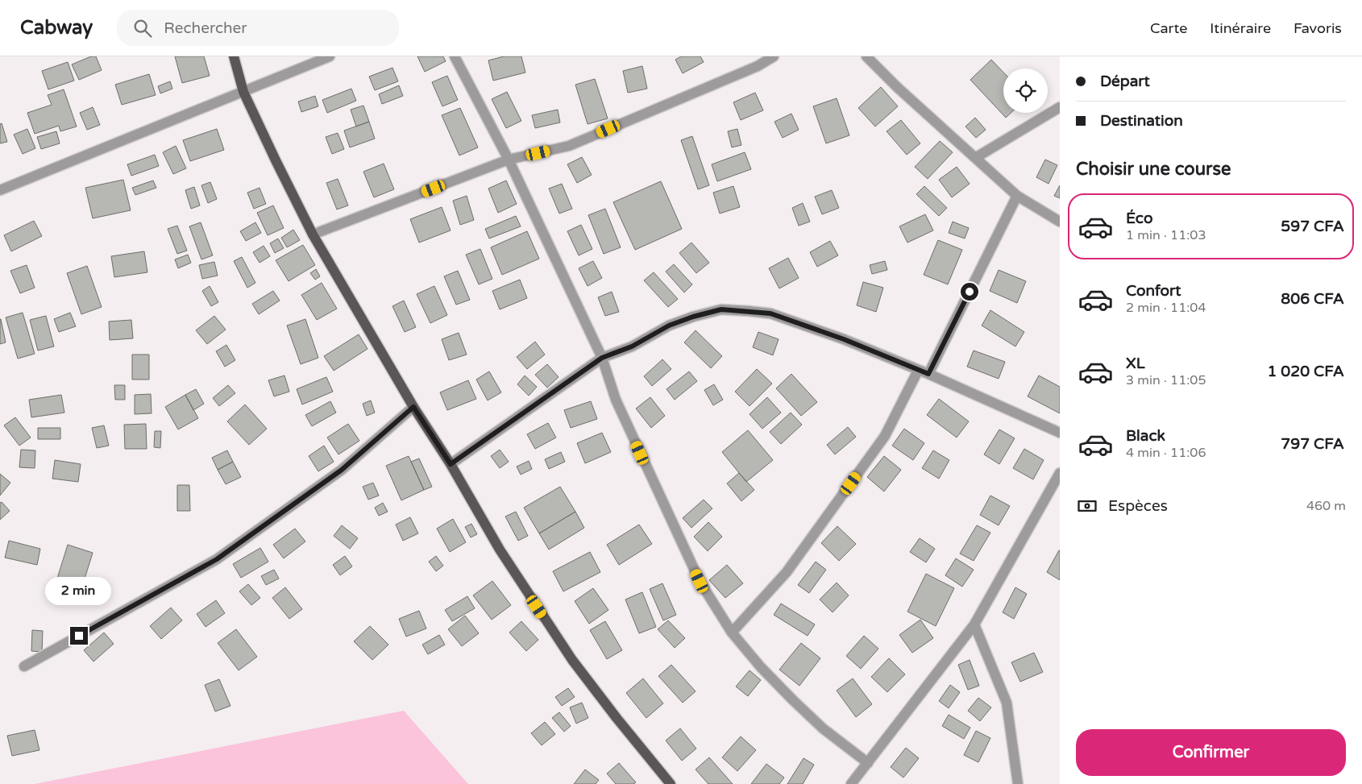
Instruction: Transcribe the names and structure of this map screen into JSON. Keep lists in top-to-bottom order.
{
  "page": {
    "header": "Cabway",
    "search": "Rechercher",
    "nav": ["Carte", "Itinéraire", "Favoris"],
    "banner": ["Départ", "Destination"],
    "heading": "Choisir une course",
    "list": [
      {
        "name": "Éco",
        "note": "1 min · 11:03",
        "value": "597 CFA"
      },
      {
        "name": "Confort",
        "note": "2 min · 11:04",
        "value": "806 CFA"
      },
      {
        "name": "XL",
        "note": "3 min · 11:05",
        "value": "1 020 CFA"
      },
      {
        "name": "Black",
        "note": "4 min · 11:06",
        "value": "797 CFA"
      }
    ],
    "pay": ["Espèces", "460 m"],
    "bubble": "2 min",
    "buttons": "Confirmer"
  }
}
